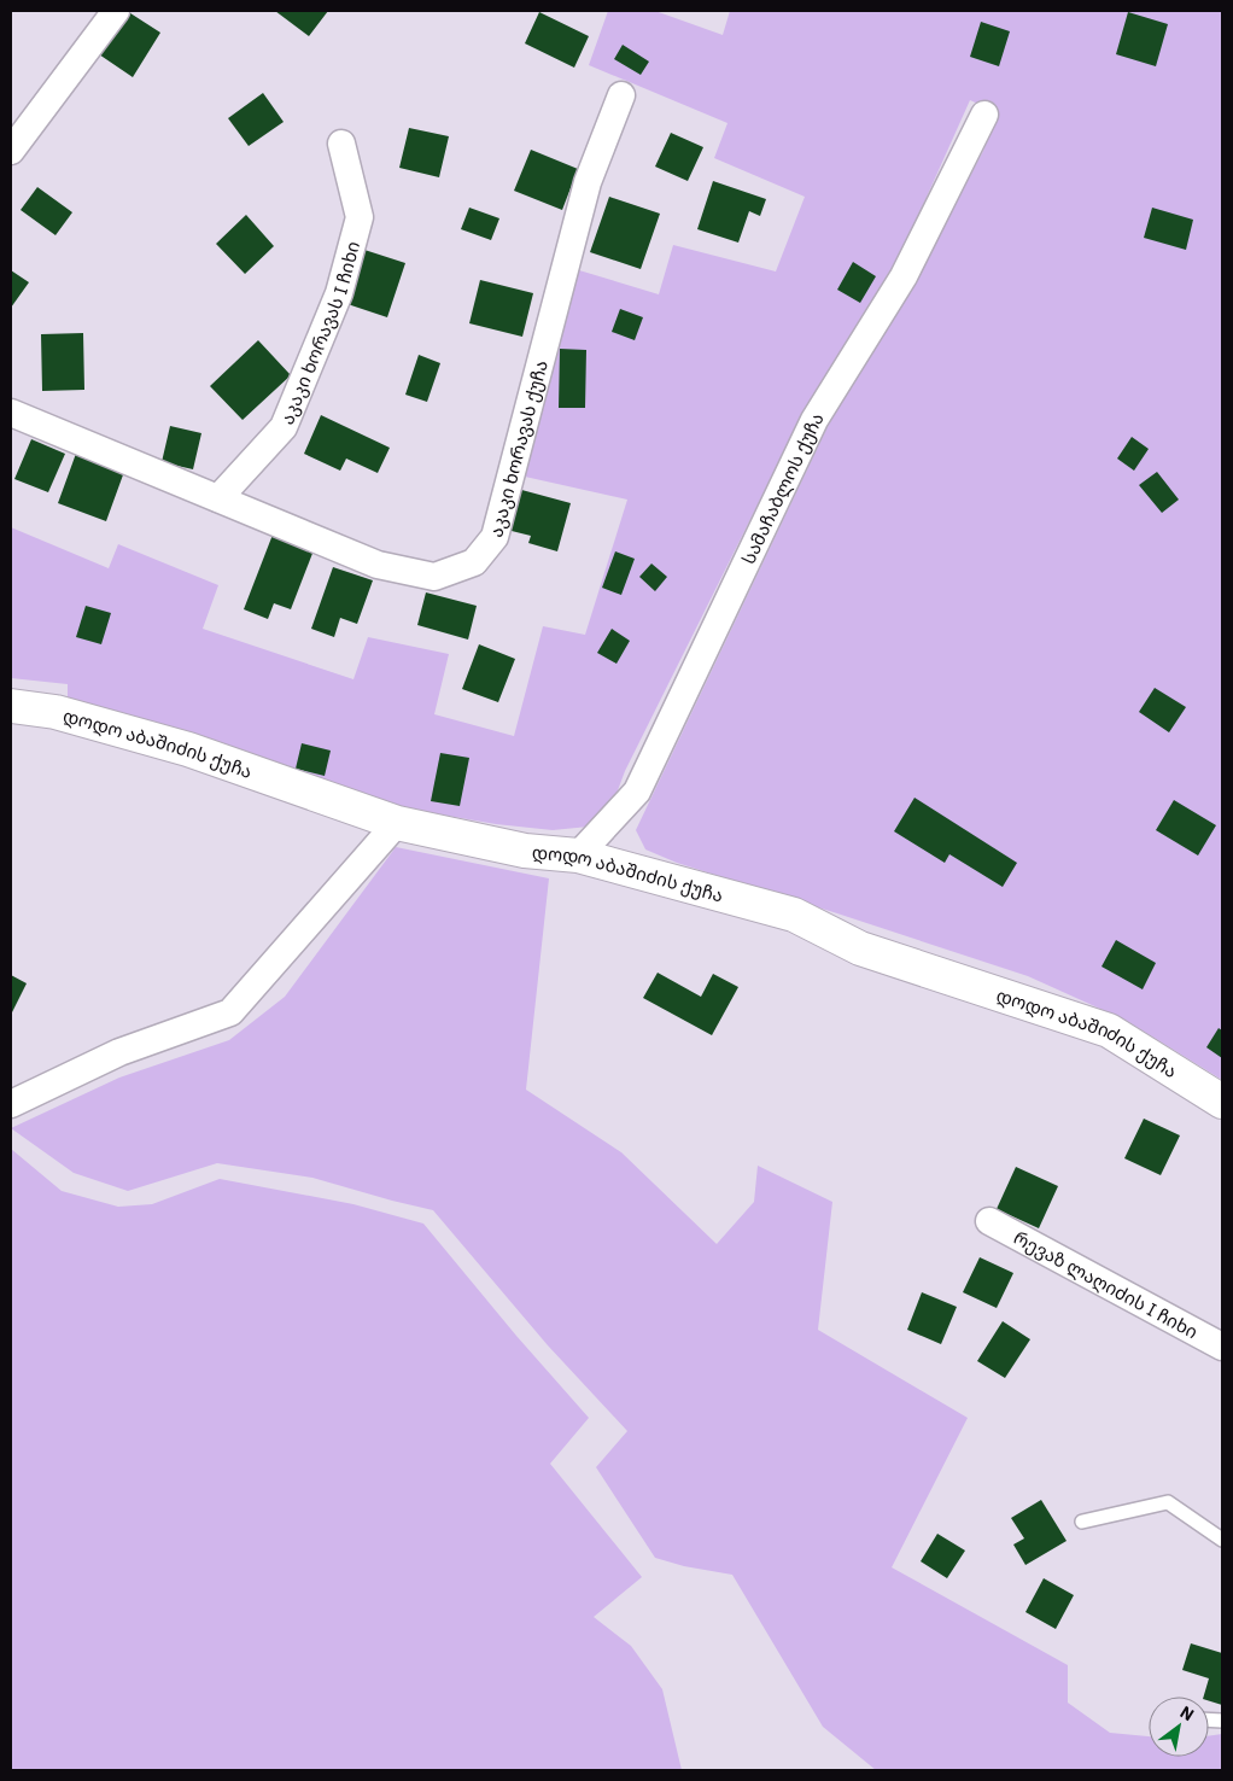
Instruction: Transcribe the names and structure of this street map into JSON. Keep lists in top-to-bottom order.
{
  "streets": {
    "street": [
      "აკაკი ხორავას I ჩიხი",
      "აკაკი ხორავას ქუჩა",
      "სამაჩაბლოს ქუჩა",
      "დოდო აბაშიძის ქუჩა",
      "რევაზ ლაღიძის I ჩიხი"
    ]
  },
  "crossings": [
    ["აკაკი ხორავას I ჩიხი", "აკაკი ხორავას ქუჩა"],
    ["სამაჩაბლოს ქუჩა", "დოდო აბაშიძის ქუჩა"]
  ],
  "north": "top right"
}
